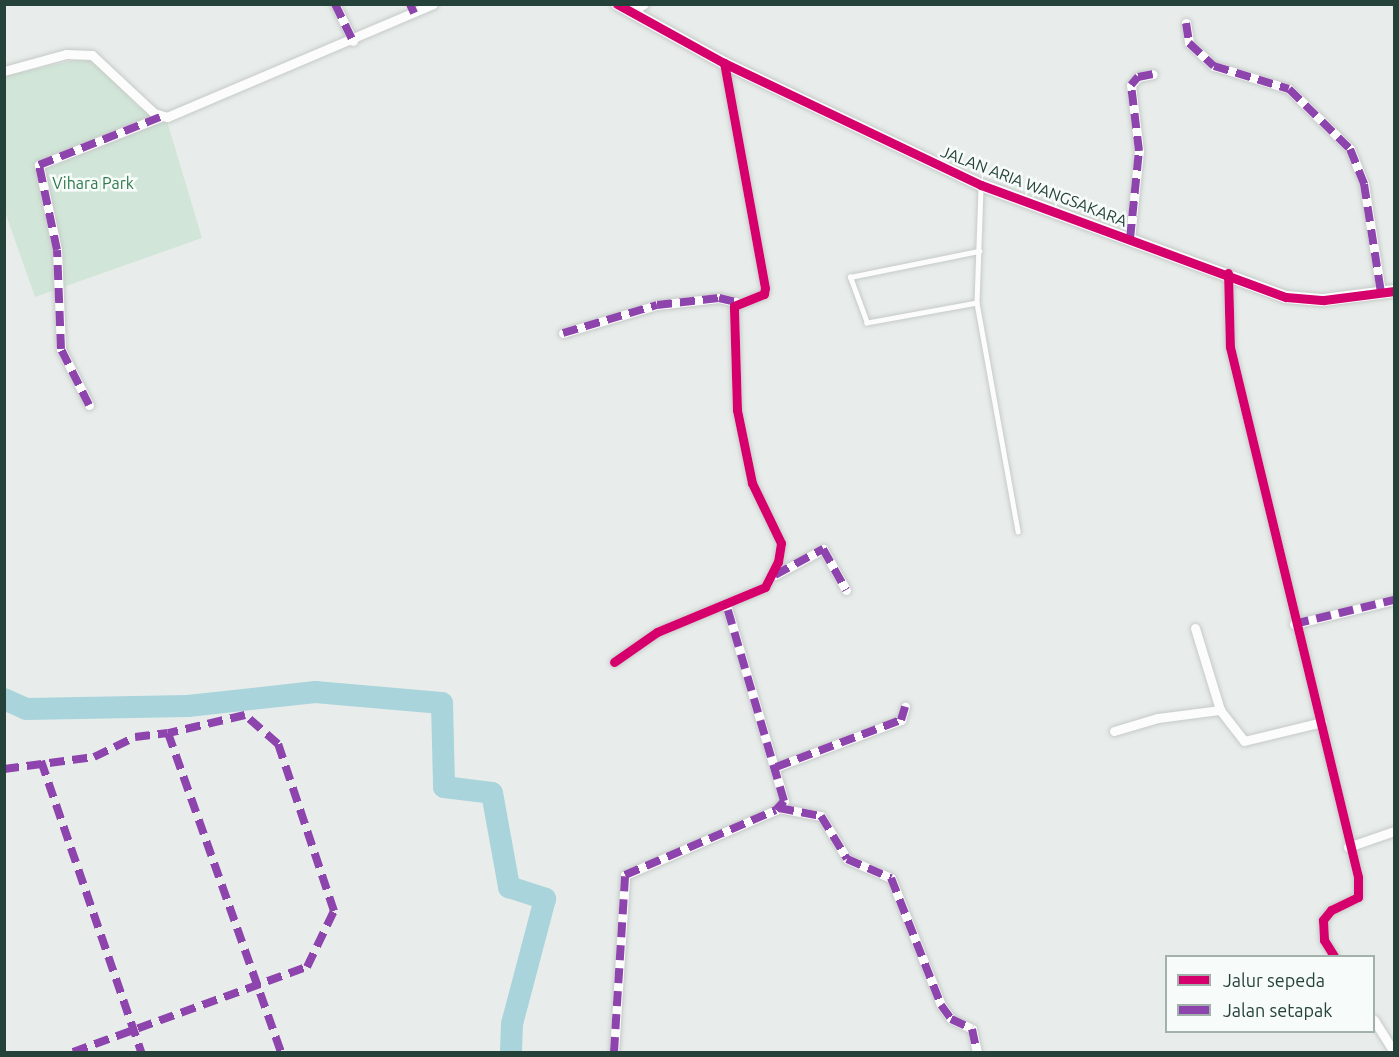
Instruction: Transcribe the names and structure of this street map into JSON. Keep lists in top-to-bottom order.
{
  "streets": {
    "street": ["JALAN ARIA WANGSAKARA"]
  },
  "parks": ["Vihara Park"],
  "legend": ["Jalur sepeda", "Jalan setapak"]
}
